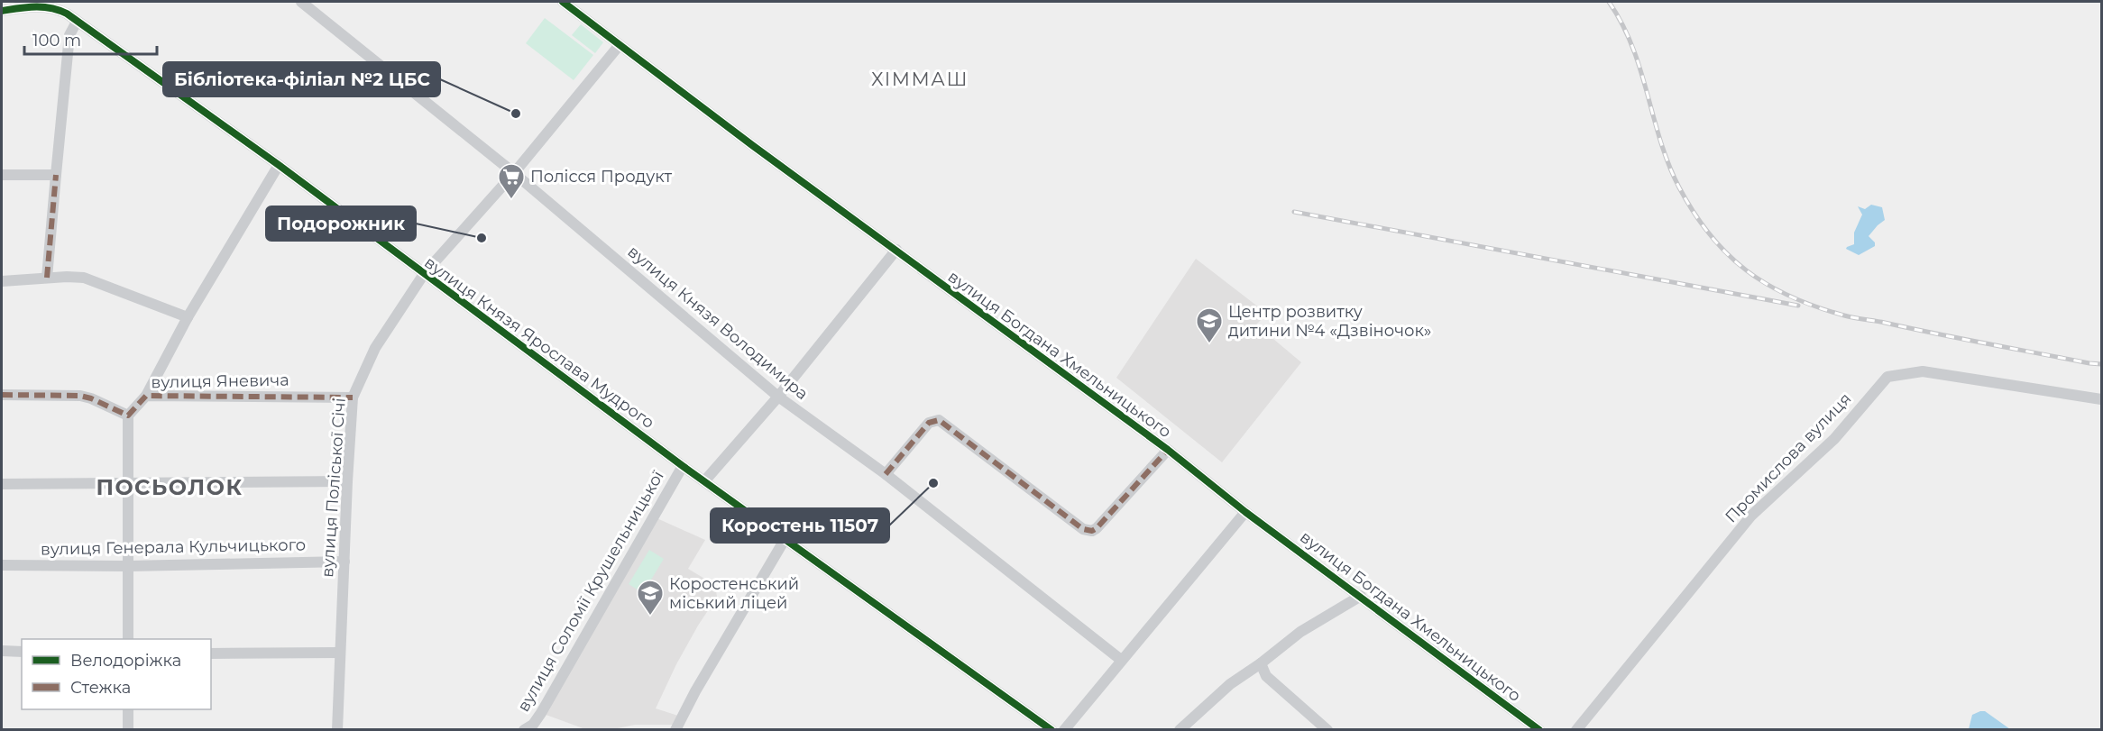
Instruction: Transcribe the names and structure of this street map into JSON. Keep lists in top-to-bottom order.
{
  "streets": {
    "street": [
      "вулиця Князя Володимира",
      "вулиця Князя Ярослава Мудрого",
      "вулиця Богдана Хмельницького",
      "вулиця Яневича",
      "Промислова вулиця",
      "вулиця Поліської Січі",
      "вулиця Генерала Кульчицького",
      "вулиця Соломії Крушельницької"
    ]
  },
  "crossings": [
    ["вулиця Князя Володимира", "вулиця Поліської Січі"],
    ["вулиця Князя Ярослава Мудрого", "вулиця Поліської Січі"],
    ["вулиця Князя Ярослава Мудрого", "вулиця Соломії Крушельницької"],
    ["вулиця Богдана Хмельницького", "вулиця Поліської Січі"],
    ["вулиця Яневича", "вулиця Поліської Січі"],
    ["вулиця Поліської Січі", "вулиця Генерала Кульчицького"]
  ],
  "districts": ["ХІММАШ", "ПОСЬОЛОК"],
  "places": {
    "other": ["Бібліотека-філіал №2 ЦБС", "Подорожник", "Коростень 11507"],
    "supermarket": ["Полісся Продукт"],
    "school or university": ["Центр розвитку дитини №4 «Дзвіночок»", "Коростенський міський ліцей"]
  },
  "legend": ["Велодоріжка", "Стежка"],
  "scale_bar": "100 m"
}
